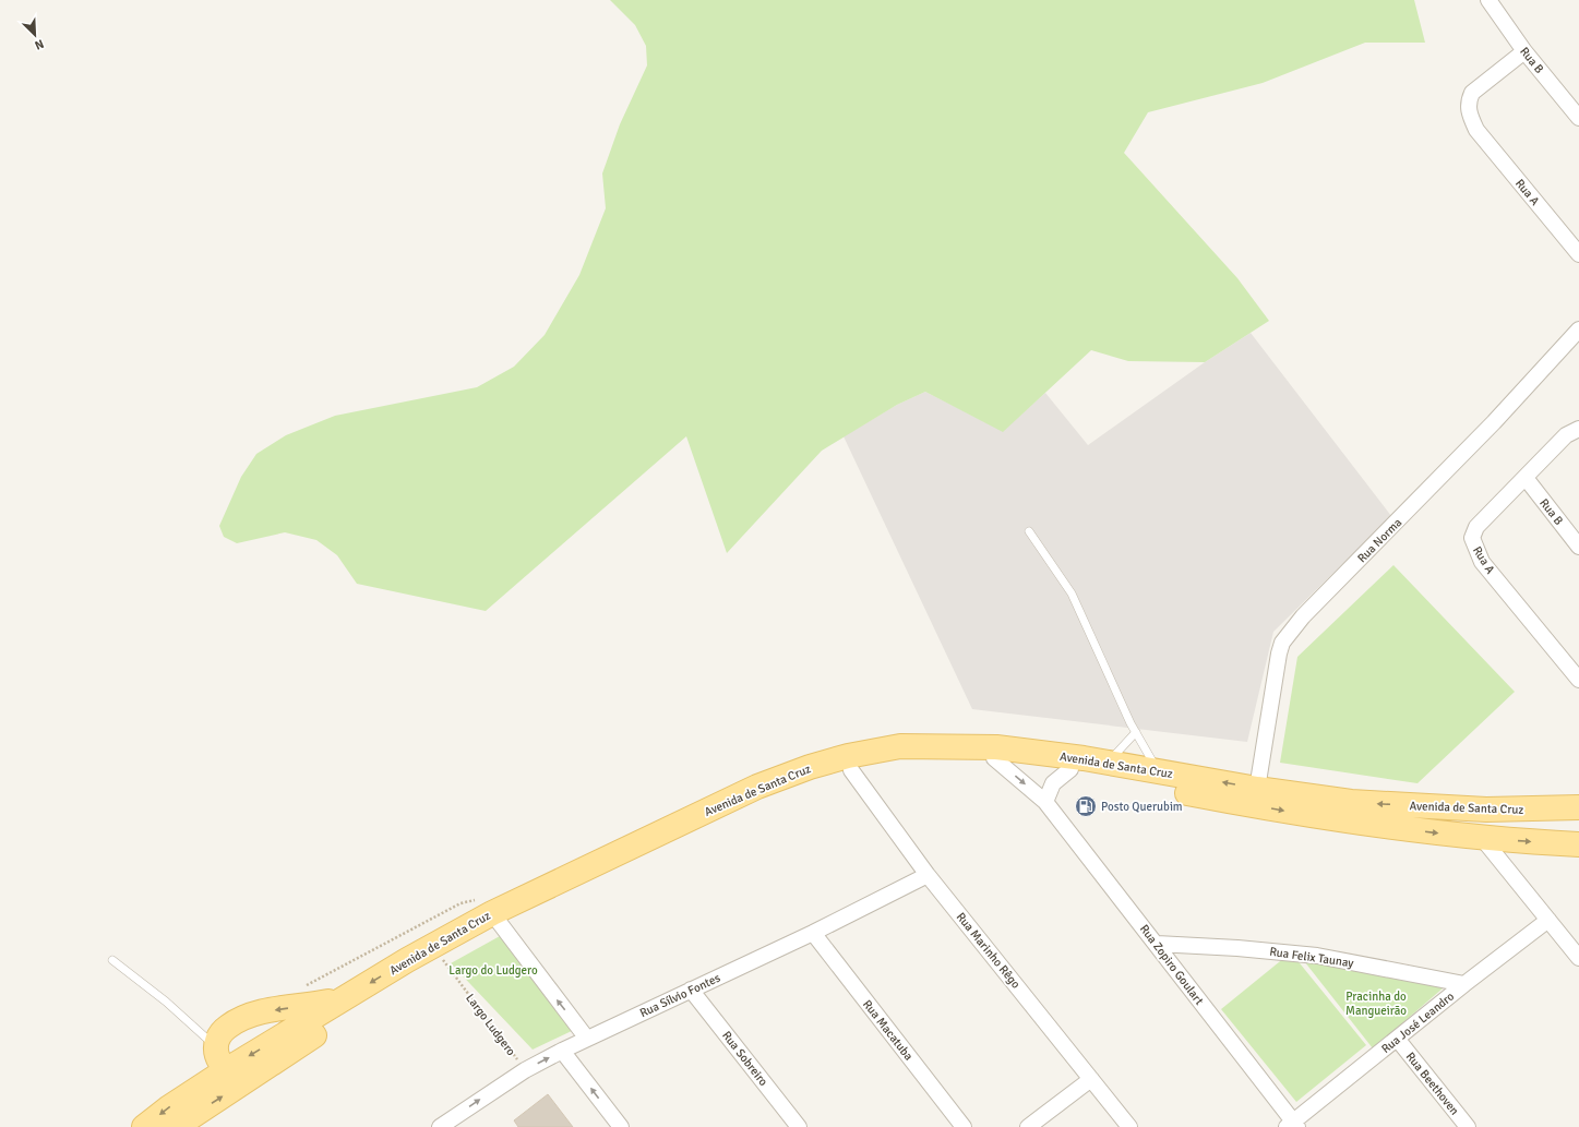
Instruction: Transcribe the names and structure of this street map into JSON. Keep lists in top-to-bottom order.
{
  "streets": {
    "main road": ["Avenida de Santa Cruz"],
    "street": [
      "Rua B",
      "Rua A",
      "Rua Norma",
      "Rua Marinho Rêgo",
      "Rua Felix Taunay",
      "Rua Zopiro Goulart",
      "Rua Sílvio Fontes",
      "Rua José Leandro",
      "Rua Macatuba",
      "Rua Sobreiro",
      "Rua Beethoven"
    ],
    "path": ["Largo Ludgero"]
  },
  "crossings": [
    ["Rua B", "Rua A"],
    ["Rua Norma", "Avenida de Santa Cruz"],
    ["Avenida de Santa Cruz", "Rua Marinho Rêgo"],
    ["Avenida de Santa Cruz", "Rua Zopiro Goulart"],
    ["Avenida de Santa Cruz", "Largo Ludgero"],
    ["Rua Marinho Rêgo", "Rua Sílvio Fontes"],
    ["Rua Felix Taunay", "Rua Zopiro Goulart"],
    ["Rua Felix Taunay", "Rua José Leandro"],
    ["Rua Zopiro Goulart", "Rua José Leandro"],
    ["Rua Sílvio Fontes", "Largo Ludgero"],
    ["Rua Sílvio Fontes", "Rua Macatuba"],
    ["Rua Sílvio Fontes", "Rua Sobreiro"],
    ["Rua José Leandro", "Rua Beethoven"]
  ],
  "parks": ["Largo do Ludgero", "Pracinha do Mangueirão"],
  "places": {
    "fuel station": ["Posto Querubim"]
  },
  "north": "bottom right"
}
